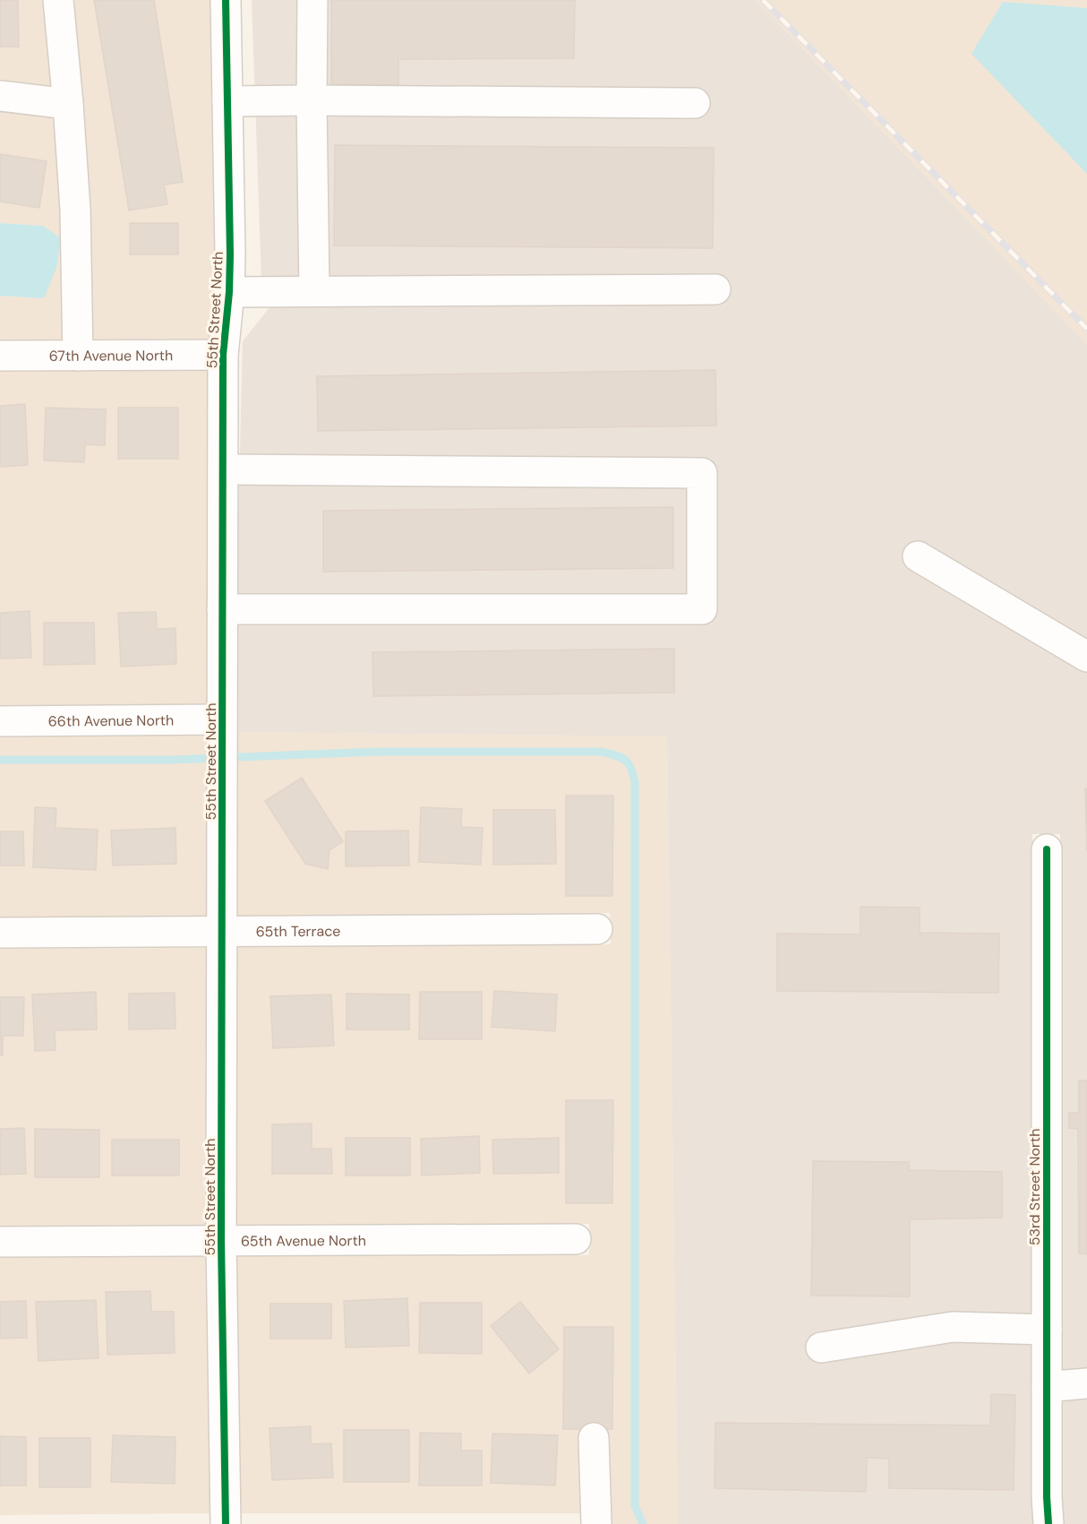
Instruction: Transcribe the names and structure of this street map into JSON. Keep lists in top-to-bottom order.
{
  "streets": {
    "street": [
      "55th Street North",
      "67th Avenue North",
      "66th Avenue North",
      "65th Terrace",
      "53rd Street North",
      "65th Avenue North"
    ]
  },
  "crossings": [
    ["55th Street North", "67th Avenue North"],
    ["55th Street North", "66th Avenue North"],
    ["55th Street North", "65th Terrace"],
    ["55th Street North", "65th Avenue North"]
  ]
}
